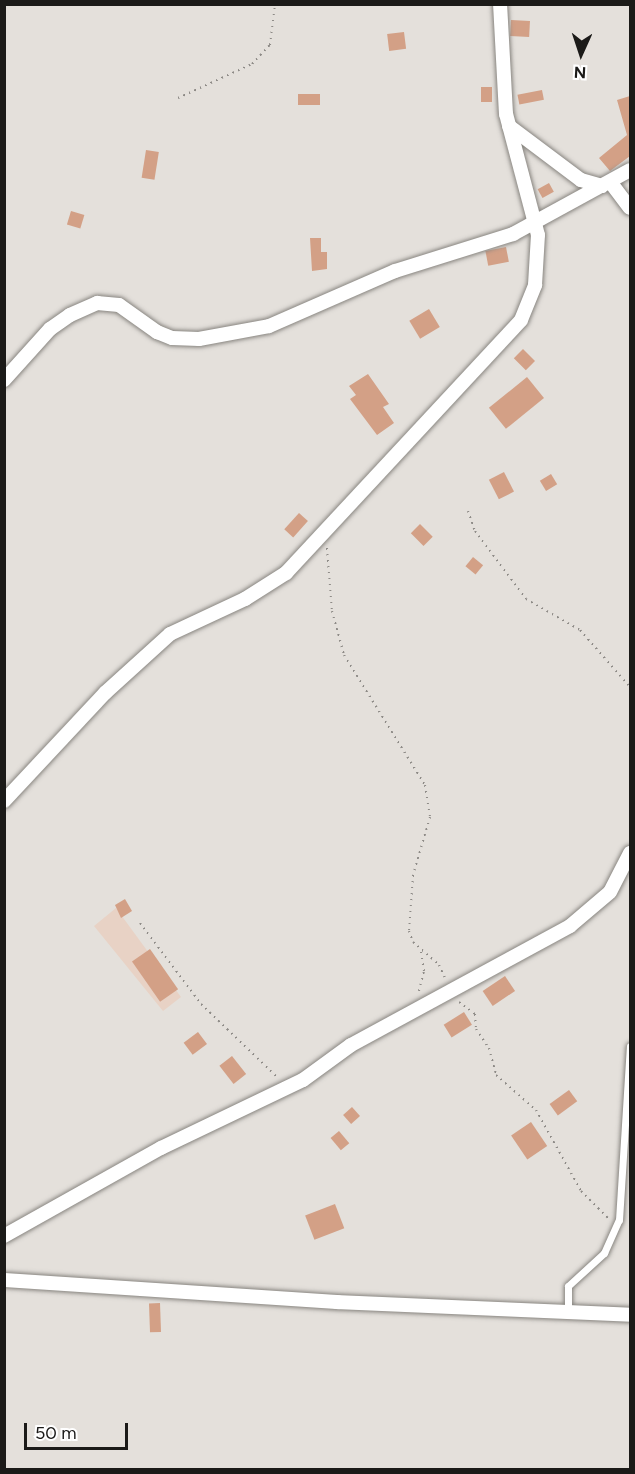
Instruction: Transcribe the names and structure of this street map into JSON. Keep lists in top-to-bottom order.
{
  "scale_bar": "50 m",
  "north": "bottom"
}
